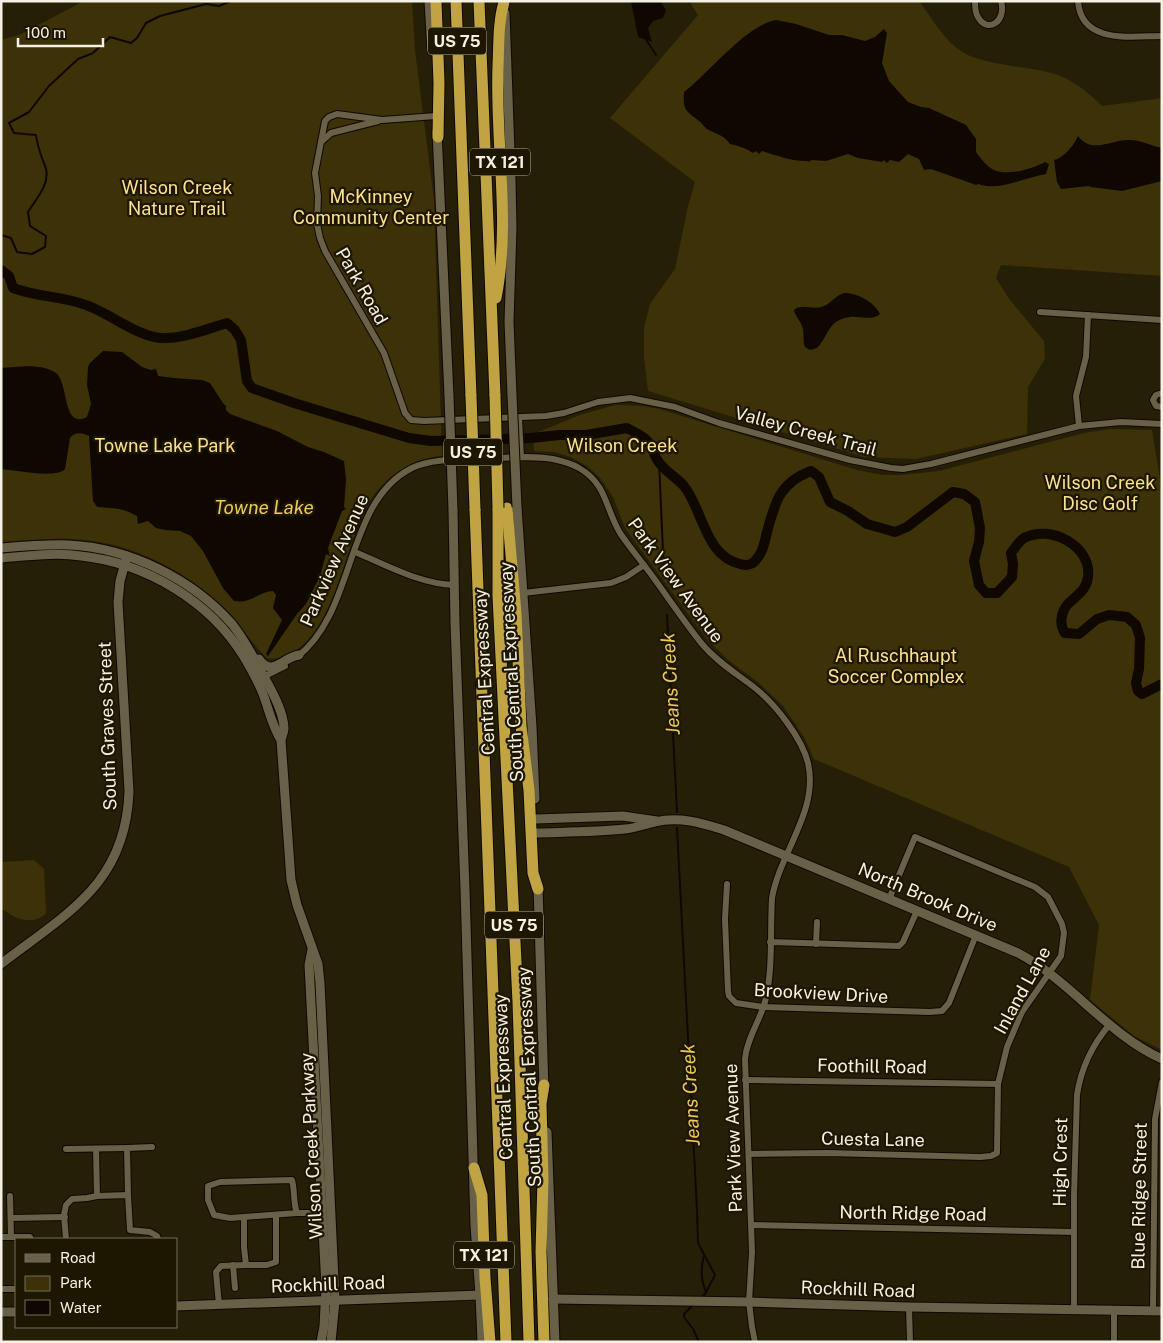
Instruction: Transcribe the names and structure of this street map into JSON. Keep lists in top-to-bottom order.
{
  "streets": {
    "highway": ["US 75", "TX 121", "Central Expressway"],
    "main road": [
      "South Central Expressway",
      "South Graves Street",
      "North Brook Drive",
      "Wilson Creek Parkway",
      "Rockhill Road"
    ],
    "street": [
      "Park Road",
      "Valley Creek Trail",
      "Parkview Avenue",
      "Park View Avenue",
      "Inland Lane",
      "Brookview Drive",
      "Foothill Road",
      "Cuesta Lane",
      "High Crest",
      "Blue Ridge Street",
      "North Ridge Road"
    ]
  },
  "crossings": [
    ["TX 121", "Park Road"],
    ["TX 121", "Central Expressway"],
    ["TX 121", "South Central Expressway"],
    ["Park Road", "Valley Creek Trail"],
    ["Parkview Avenue", "Park View Avenue"],
    ["Parkview Avenue", "Wilson Creek Parkway"],
    ["Park View Avenue", "North Brook Drive"],
    ["Park View Avenue", "Brookview Drive"],
    ["Park View Avenue", "Foothill Road"],
    ["Park View Avenue", "Cuesta Lane"],
    ["Park View Avenue", "North Ridge Road"],
    ["Park View Avenue", "Rockhill Road"],
    ["Central Expressway", "South Central Expressway"],
    ["South Central Expressway", "North Brook Drive"],
    ["South Central Expressway", "Rockhill Road"],
    ["South Graves Street", "Wilson Creek Parkway"],
    ["North Brook Drive", "Inland Lane"],
    ["North Brook Drive", "Brookview Drive"],
    ["North Brook Drive", "High Crest"],
    ["Inland Lane", "Foothill Road"],
    ["Inland Lane", "Cuesta Lane"],
    ["Wilson Creek Parkway", "Rockhill Road"],
    ["High Crest", "North Ridge Road"],
    ["High Crest", "Rockhill Road"],
    ["Blue Ridge Street", "Rockhill Road"]
  ],
  "water": ["Towne Lake", "Jeans Creek"],
  "parks": [
    "Wilson Creek Nature Trail",
    "McKinney Community Center",
    "Towne Lake Park",
    "Wilson Creek",
    "Wilson Creek Disc Golf",
    "Al Ruschhaupt Soccer Complex"
  ],
  "legend": ["Road", "Park", "Water"],
  "scale_bar": "100 m"
}
